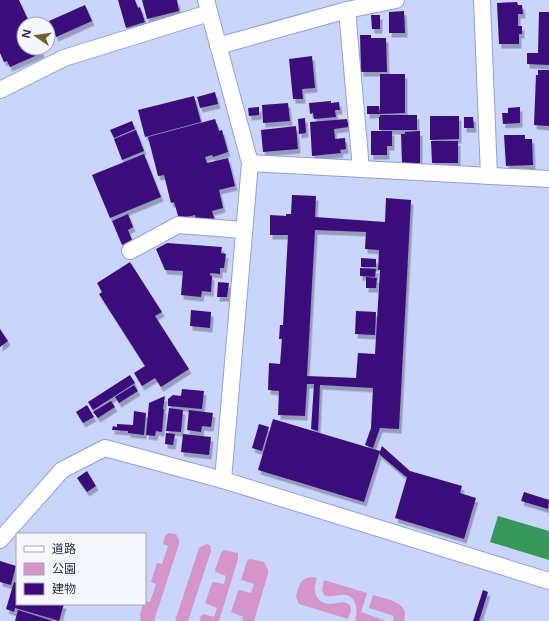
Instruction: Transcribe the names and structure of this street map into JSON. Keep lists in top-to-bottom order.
{
  "legend": ["道路", "公園", "建物"],
  "north": "left"
}
